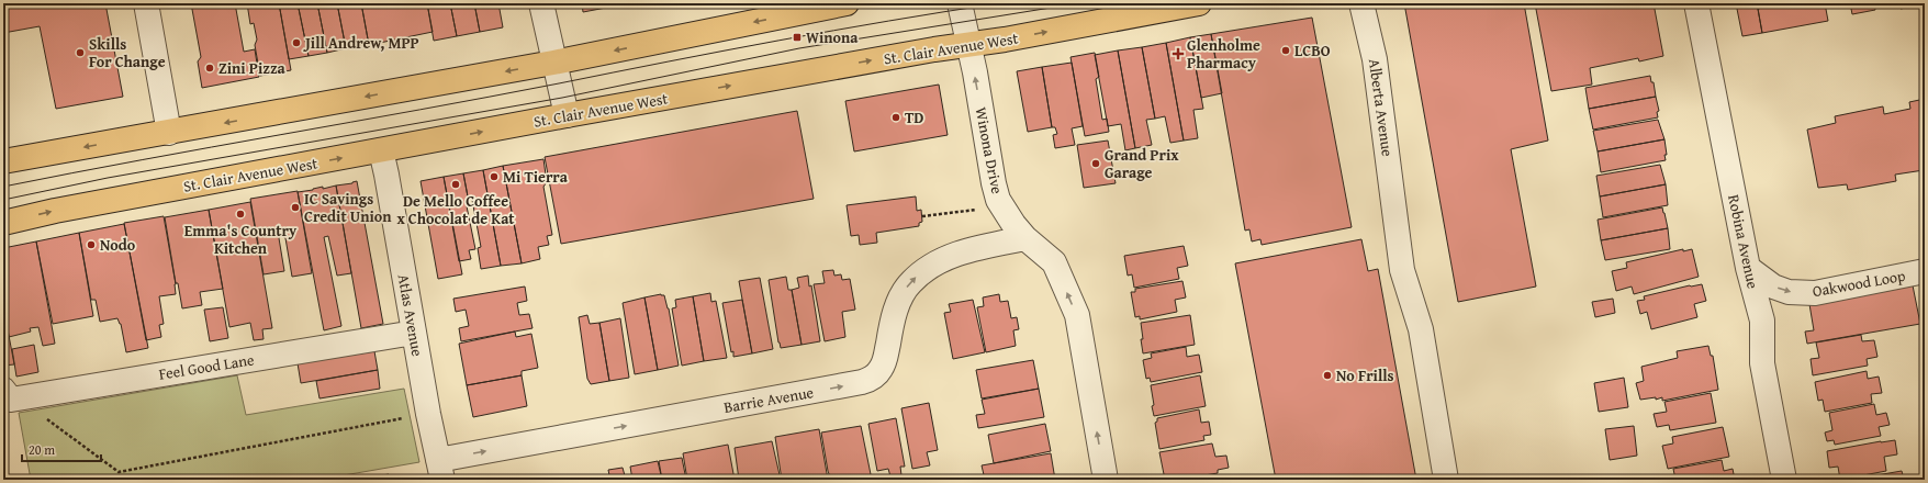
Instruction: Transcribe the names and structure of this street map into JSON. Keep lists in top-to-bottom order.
{
  "streets": {
    "main road": ["St. Clair Avenue West"],
    "street": [
      "Alberta Avenue",
      "Winona Drive",
      "Robina Avenue",
      "Oakwood Loop",
      "Atlas Avenue",
      "Feel Good Lane",
      "Barrie Avenue"
    ]
  },
  "crossings": [
    ["St. Clair Avenue West", "Winona Drive"],
    ["St. Clair Avenue West", "Atlas Avenue"],
    ["Winona Drive", "Barrie Avenue"],
    ["Robina Avenue", "Oakwood Loop"],
    ["Atlas Avenue", "Feel Good Lane"],
    ["Atlas Avenue", "Barrie Avenue"]
  ],
  "one_way": ["Winona Drive", "Oakwood Loop", "Barrie Avenue"],
  "places": {
    "transit": ["Winona"],
    "other": [
      "Jill Andrew, MPP",
      "LCBO",
      "Skills For Change",
      "Zini Pizza",
      "TD",
      "Grand Prix Garage",
      "Mi Tierra",
      "De Mello Coffee x Chocolat de Kat",
      "IC Savings Credit Union",
      "Emma's Country Kitchen",
      "Nodo",
      "No Frills"
    ],
    "health": ["Glenholme Pharmacy"]
  },
  "scale_bar": "20 m"
}
